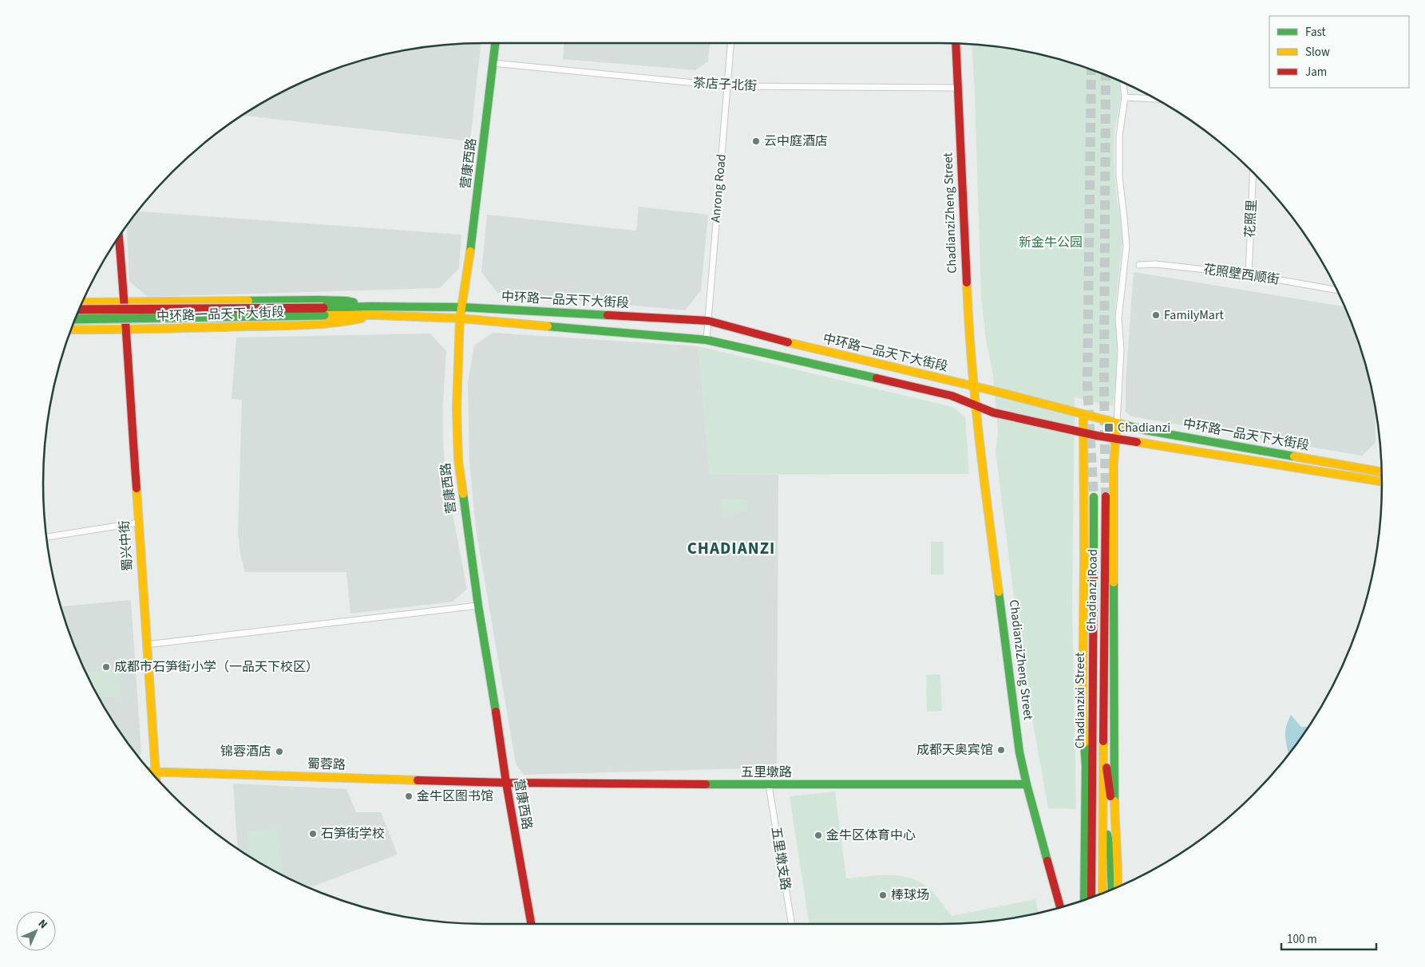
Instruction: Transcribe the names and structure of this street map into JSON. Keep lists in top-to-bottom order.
{
  "streets": {
    "main road": [
      "营康西路",
      "ChadianziZheng Street",
      "中环路一品天下大街段",
      "蜀兴中街",
      "Chadianzi Road",
      "Chadianzixi Street",
      "蜀蓉路",
      "五里墩路"
    ],
    "street": [
      "茶店子北街",
      "Anrong Road",
      "花照里",
      "花照壁西顺街",
      "五里墩支路"
    ]
  },
  "crossings": [
    ["茶店子北街", "营康西路"],
    ["茶店子北街", "Anrong Road"],
    ["茶店子北街", "ChadianziZheng Street"],
    ["营康西路", "中环路一品天下大街段"],
    ["营康西路", "蜀蓉路"],
    ["营康西路", "五里墩路"],
    ["Anrong Road", "中环路一品天下大街段"],
    ["ChadianziZheng Street", "中环路一品天下大街段"],
    ["ChadianziZheng Street", "五里墩路"],
    ["花照里", "花照壁西顺街"],
    ["中环路一品天下大街段", "蜀兴中街"],
    ["蜀兴中街", "蜀蓉路"],
    ["蜀蓉路", "五里墩路"],
    ["五里墩路", "五里墩支路"]
  ],
  "districts": ["CHADIANZI"],
  "parks": ["新金牛公园"],
  "places": {
    "other": [
      "云中庭酒店",
      "FamilyMart",
      "成都市石笋街小学（一品天下校区）",
      "成都天奥宾馆",
      "锦蓉酒店",
      "金牛区图书馆",
      "石笋街学校",
      "金牛区体育中心",
      "棒球场"
    ],
    "transit": ["Chadianzi"]
  },
  "legend": ["Fast", "Slow", "Jam"],
  "scale_bar": "100 m",
  "north": "top right"
}
